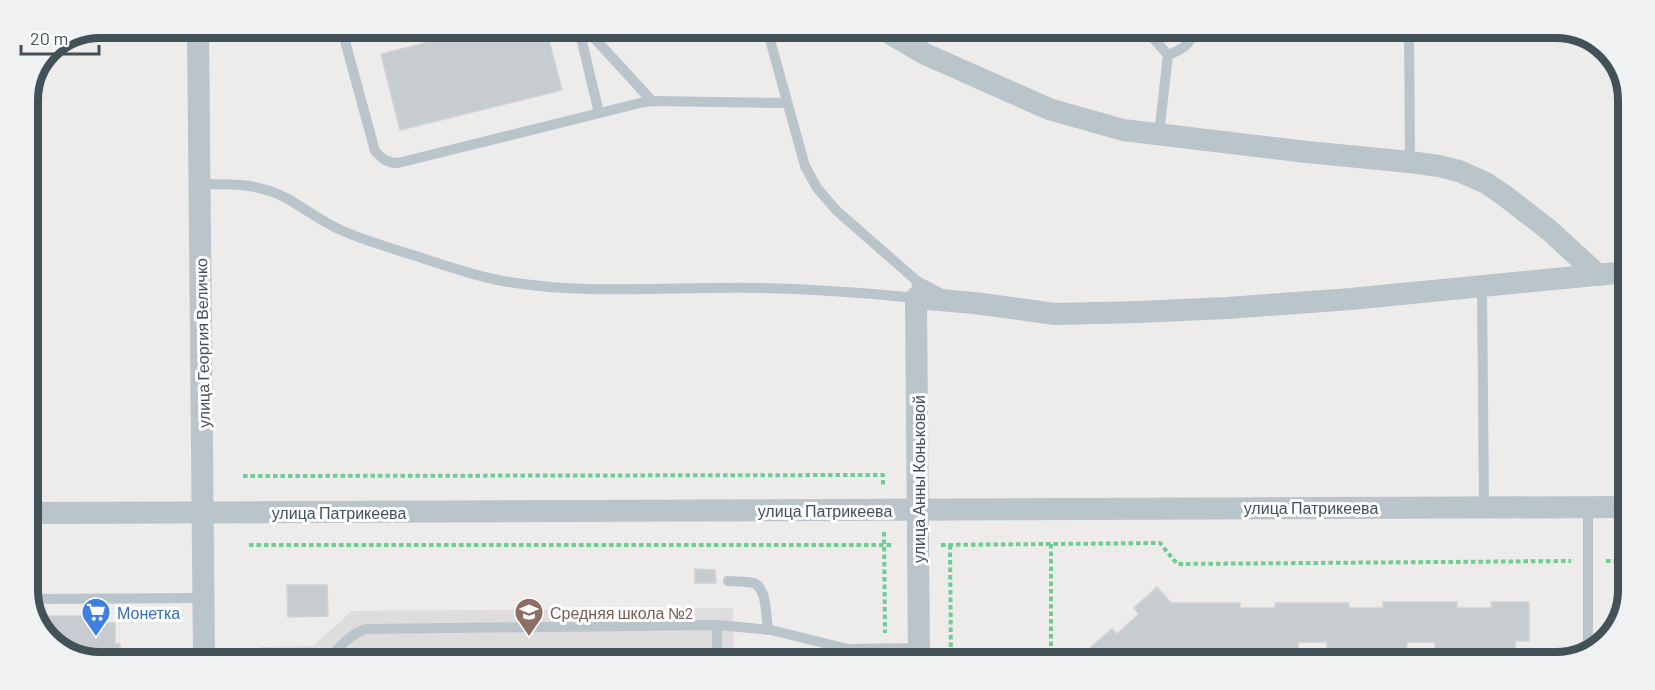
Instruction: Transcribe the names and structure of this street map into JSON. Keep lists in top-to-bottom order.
{
  "streets": {
    "street": ["улица Георгия Величко", "улица Анны Коньковой", "улица Патрикеева"]
  },
  "crossings": [
    ["улица Георгия Величко", "улица Патрикеева"],
    ["улица Анны Коньковой", "улица Патрикеева"]
  ],
  "places": {
    "supermarket": ["Монетка"],
    "school or university": ["Средняя школа №2"]
  },
  "scale_bar": "20 m"
}
